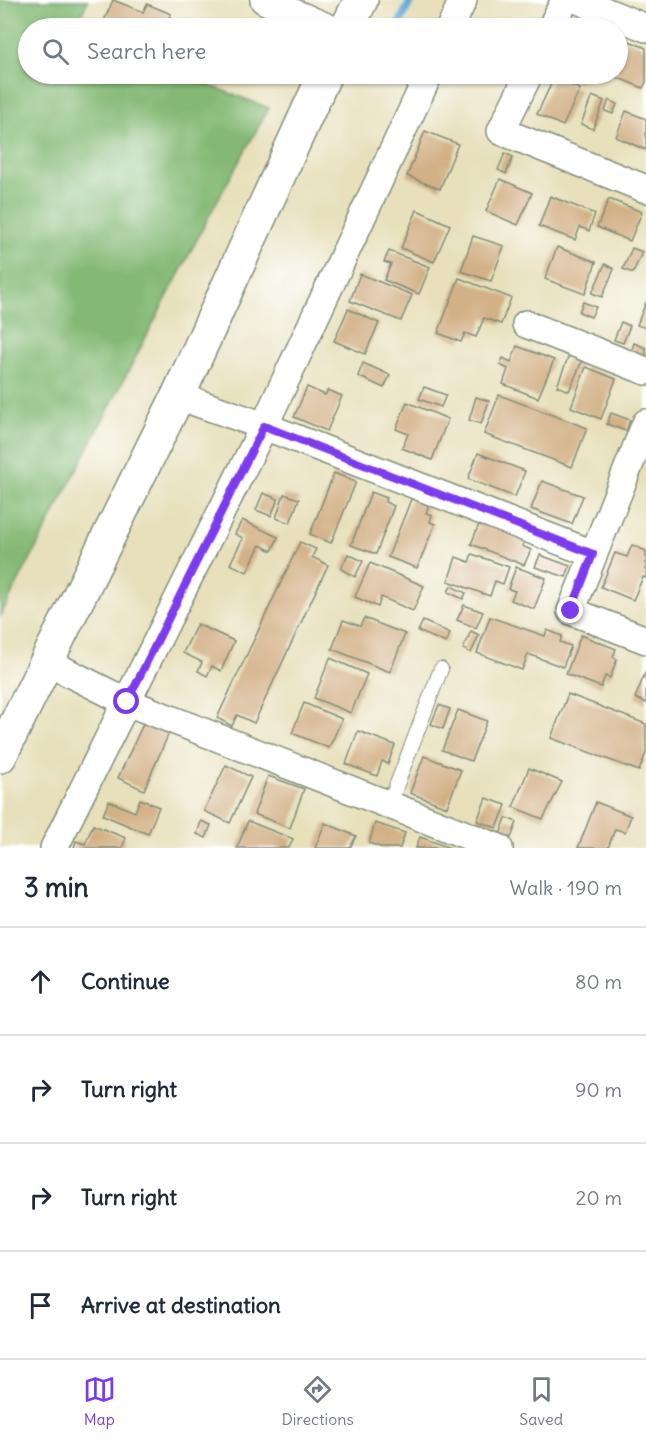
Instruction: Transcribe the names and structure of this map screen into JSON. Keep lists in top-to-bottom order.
{
  "page": {
    "search": "Search here",
    "heading": ["3 min", "Walk · 190 m"],
    "list": [
      ["Continue", "80 m"],
      ["Turn right", "90 m"],
      ["Turn right", "20 m"],
      "Arrive at destination"
    ],
    "nav": ["Map", "Directions", "Saved"]
  }
}
